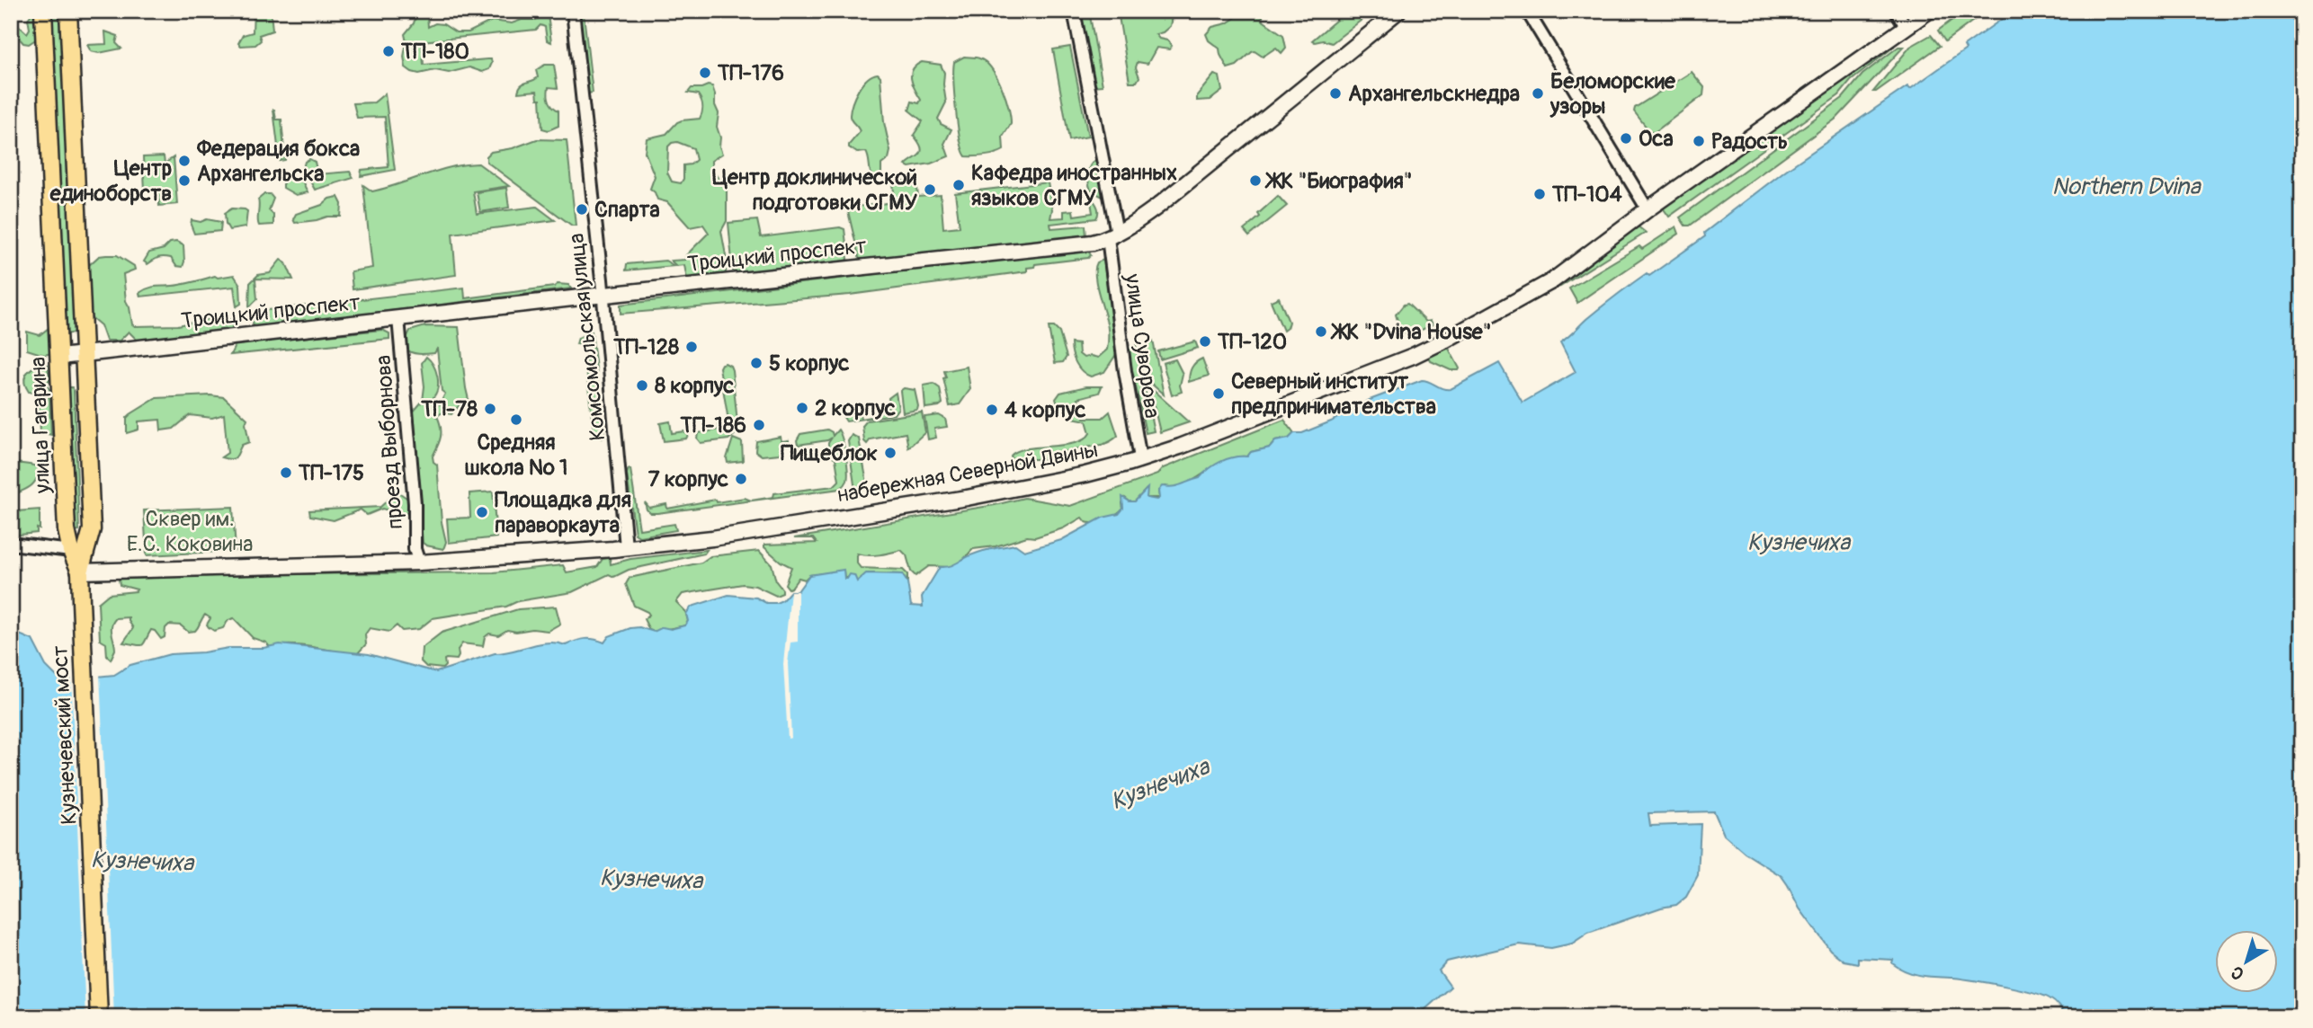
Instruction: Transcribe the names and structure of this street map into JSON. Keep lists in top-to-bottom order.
{
  "streets": {
    "main road": ["улица Гагарина", "Кузнечевский мост"],
    "street": [
      "Троицкий проспект",
      "Комсомольская улица",
      "улица Суворова",
      "проезд Выборнова",
      "набережная Северной Двины"
    ]
  },
  "crossings": [
    ["Троицкий проспект", "Комсомольская улица"],
    ["Троицкий проспект", "улица Суворова"],
    ["Троицкий проспект", "улица Гагарина"],
    ["Троицкий проспект", "проезд Выборнова"],
    ["Комсомольская улица", "набережная Северной Двины"],
    ["улица Суворова", "набережная Северной Двины"],
    ["улица Гагарина", "набережная Северной Двины"],
    ["улица Гагарина", "Кузнечевский мост"],
    ["проезд Выборнова", "набережная Северной Двины"]
  ],
  "water": ["Northern Dvina", "Кузнечиха"],
  "parks": ["Сквер им. Е.С. Коковина"],
  "places": [
    "ТП-180",
    "ТП-176",
    "Архангельскнедра",
    "Беломорские узоры",
    "Оса",
    "Радость",
    "Федерация бокса Архангельска",
    "Центр единоборств",
    "ЖК \"Биография\"",
    "Кафедра иностранных языков СГМУ",
    "Центр доклинической подготовки СГМУ",
    "ТП-104",
    "Спарта",
    "ЖК \"Dvina House\"",
    "ТП-120",
    "ТП-128",
    "5 корпус",
    "8 корпус",
    "Северный институт предпринимательства",
    "2 корпус",
    "ТП-78",
    "4 корпус",
    "Средняя школа № 1",
    "ТП-186",
    "Пищеблок",
    "ТП-175",
    "7 корпус",
    "Площадка для параворкаута"
  ],
  "north": "bottom left"
}
